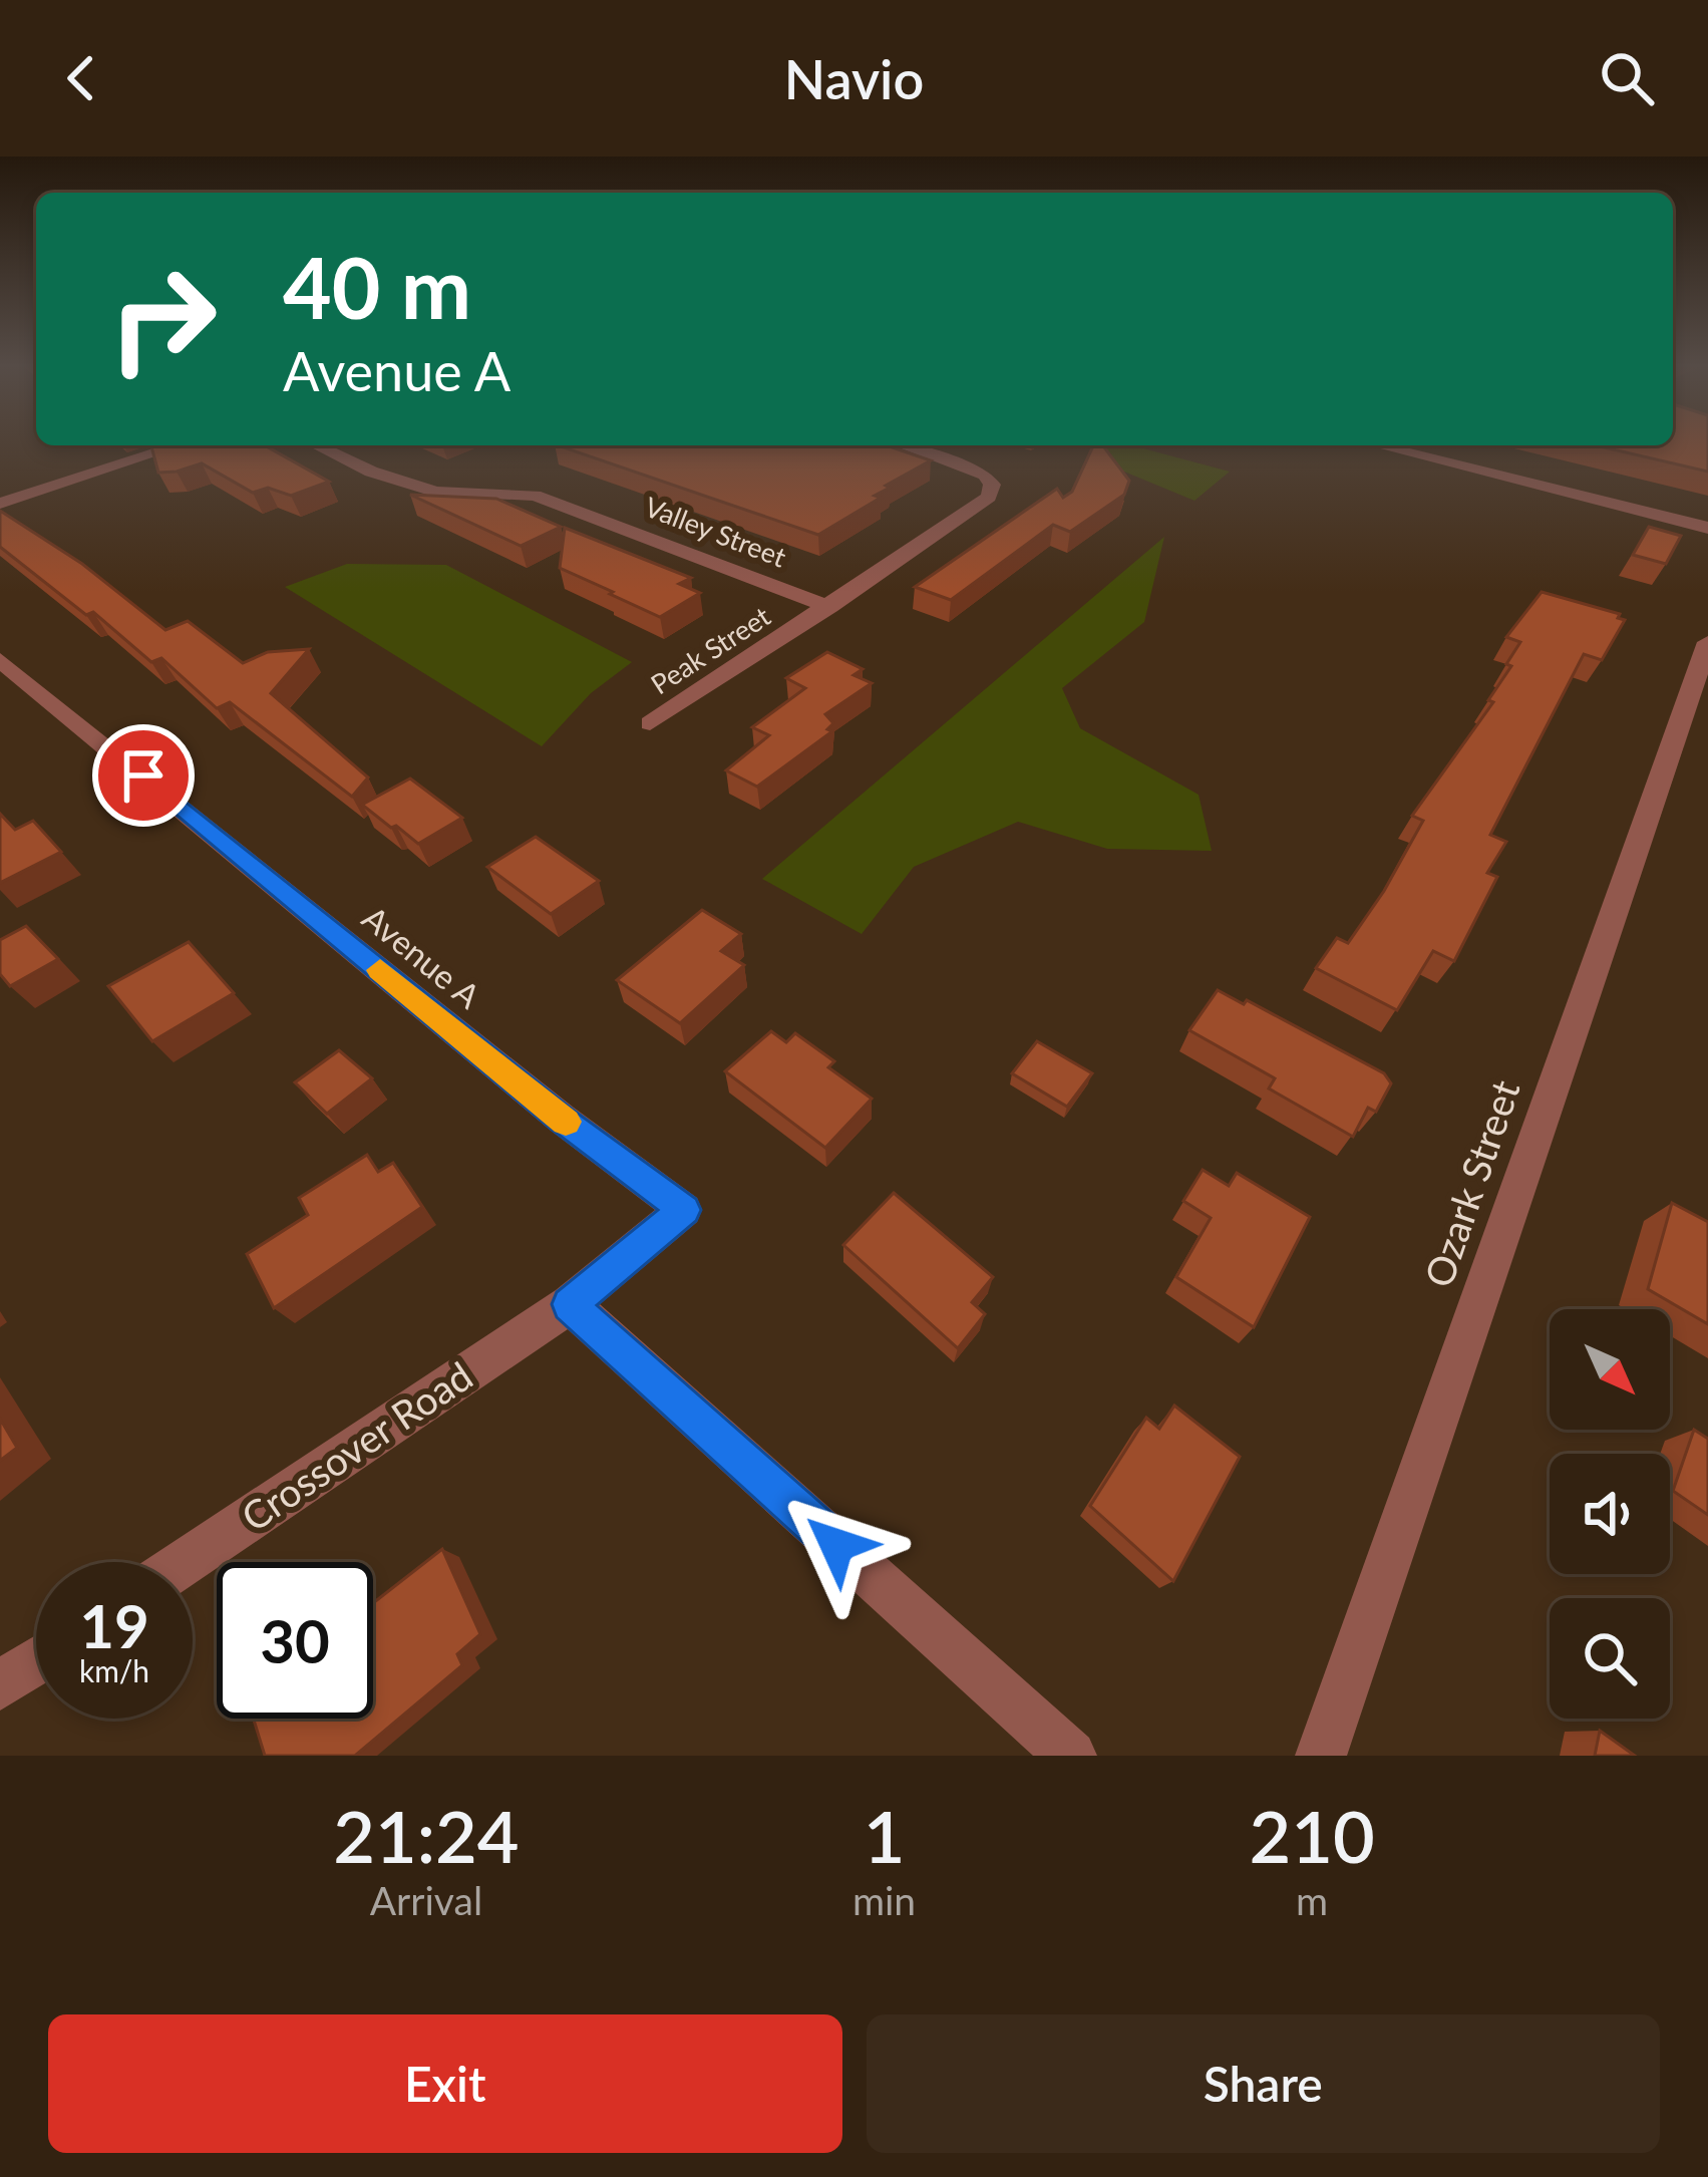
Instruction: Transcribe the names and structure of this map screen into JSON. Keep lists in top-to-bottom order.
{
  "streets": {
    "street": [
      "Valley Street",
      "Peak Street",
      "Avenue A",
      "Ozark Street",
      "Crossover Road"
    ]
  },
  "crossings": [
    ["Valley Street", "Peak Street"],
    ["Avenue A", "Crossover Road"]
  ],
  "north": "bottom right",
  "page": {
    "header": "Navio",
    "turn": ["40 m", "Avenue A"],
    "speed": "19 km/h",
    "limit": "30",
    "eta": [
      "21:24",
      "Arrival",
      "1",
      "min",
      "210",
      "m"
    ],
    "buttons": ["Exit", "Share"]
  }
}
